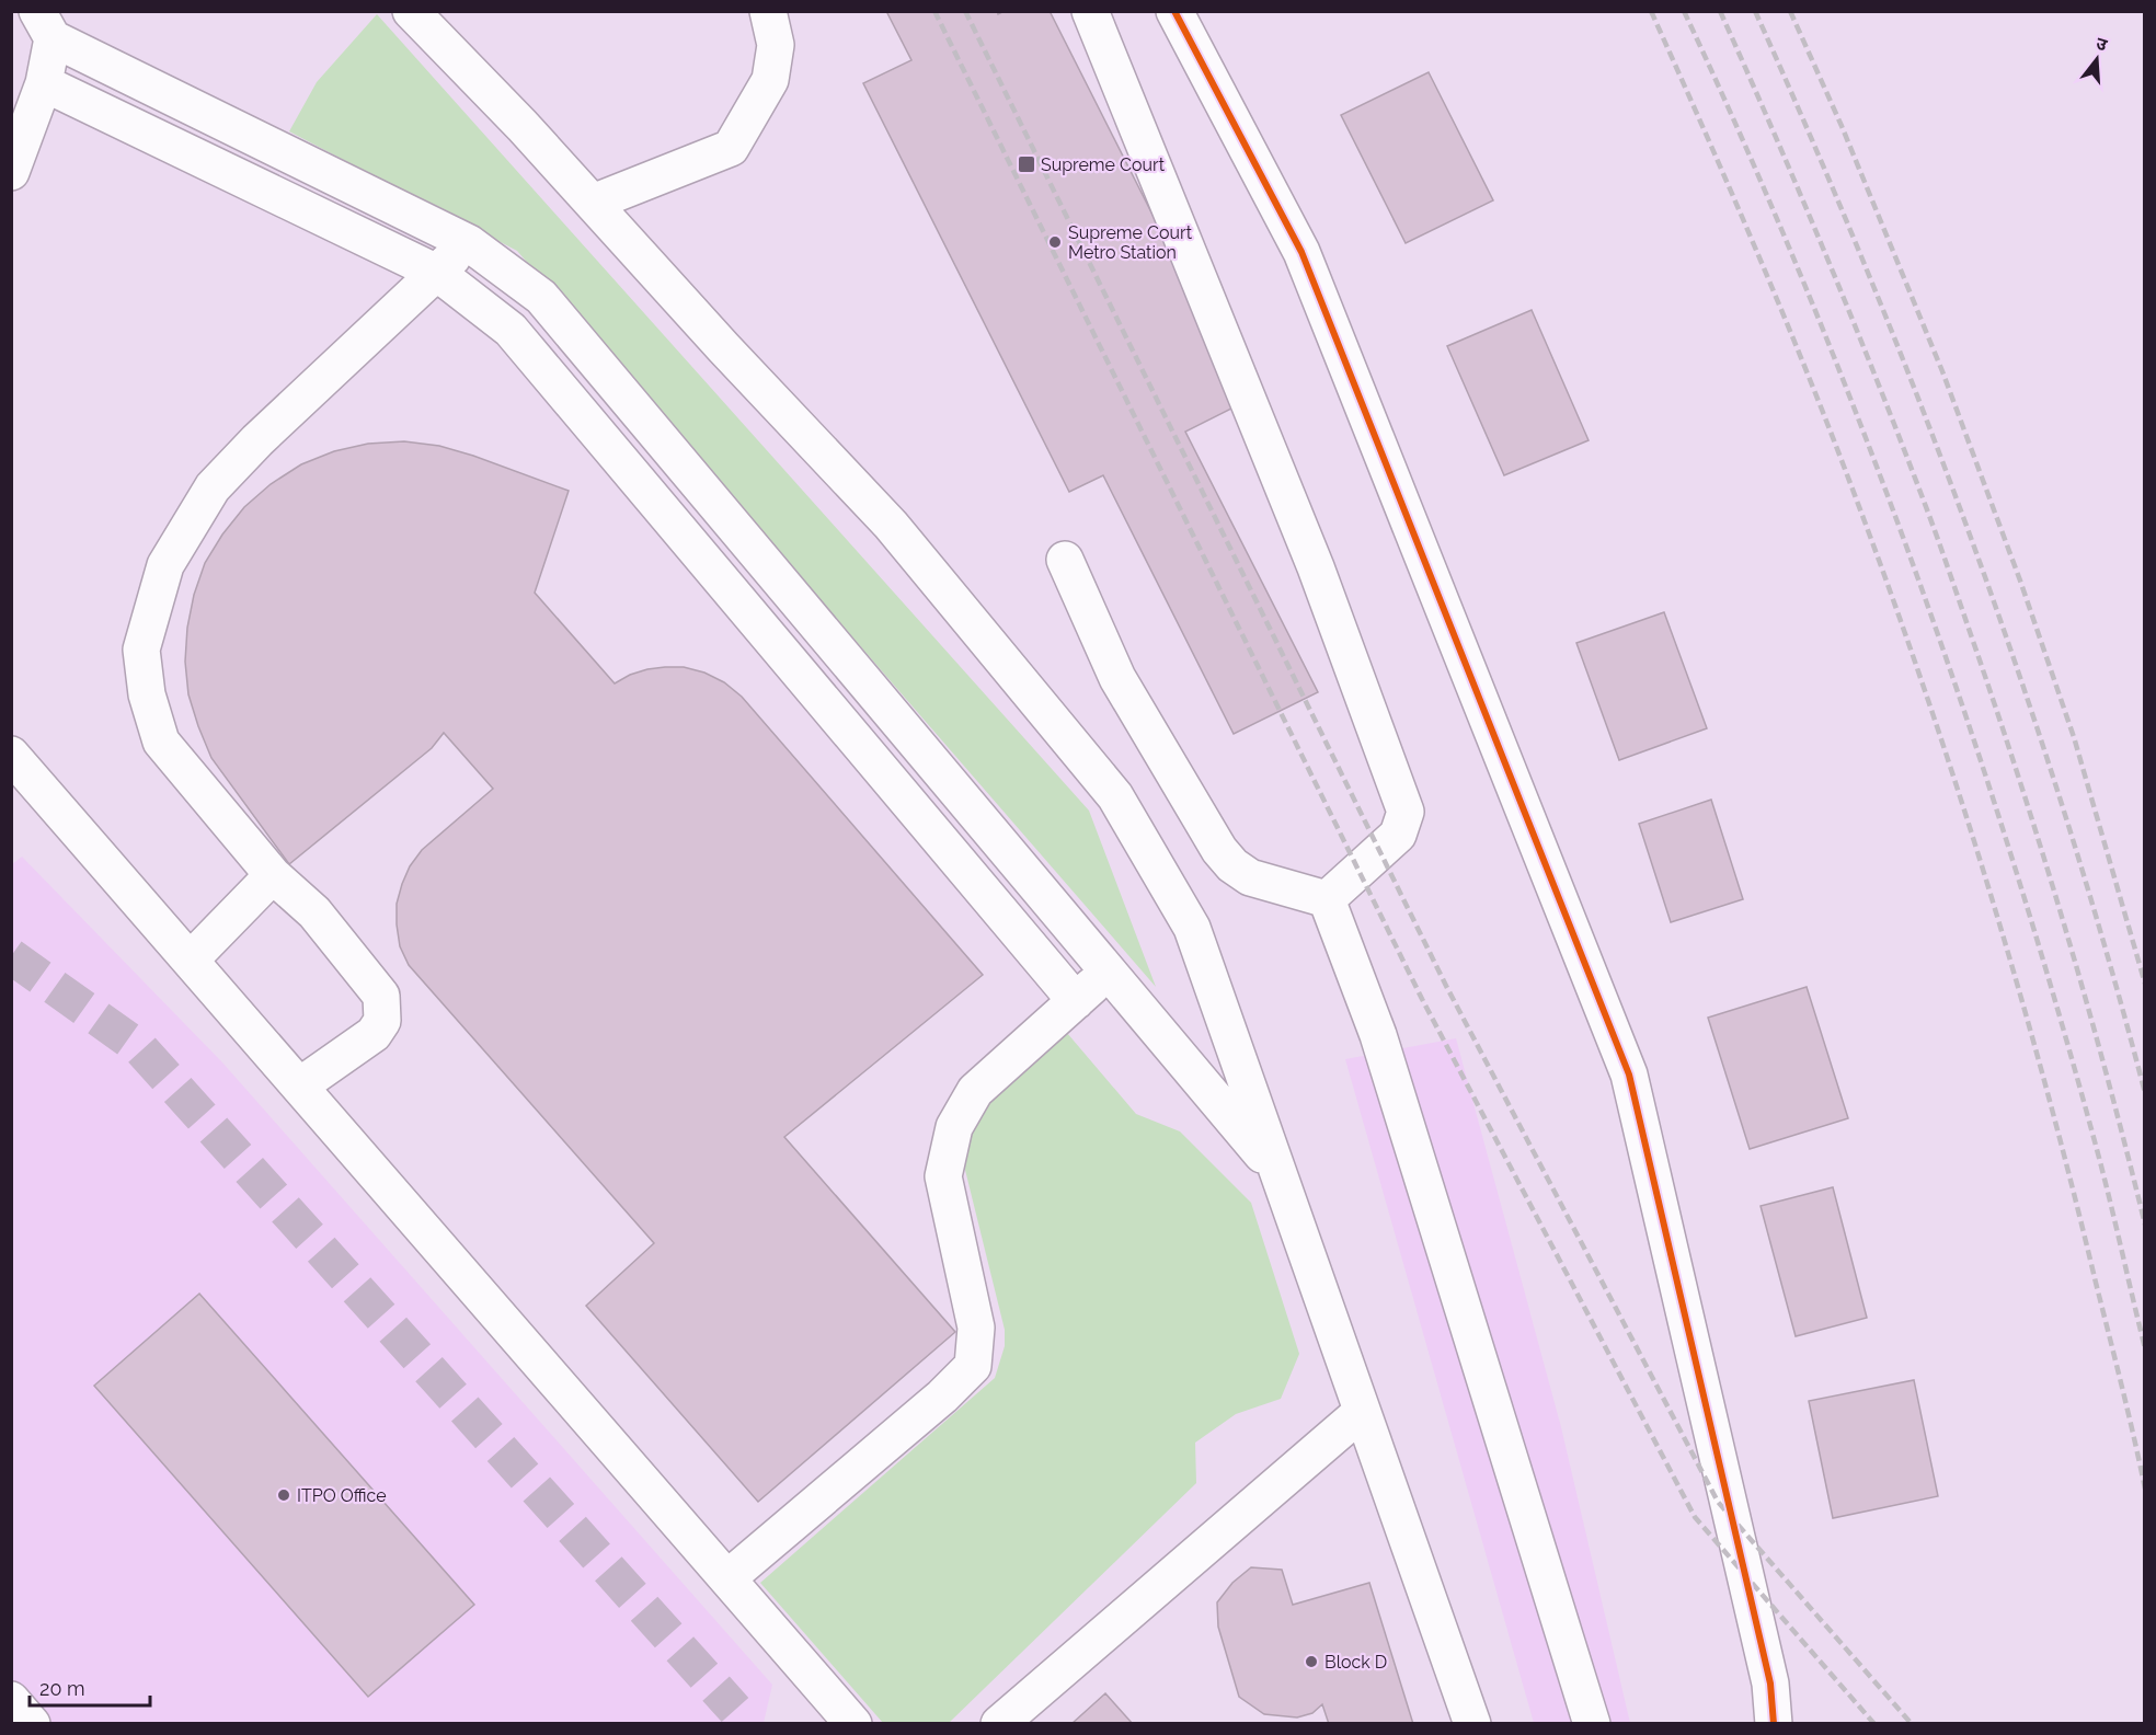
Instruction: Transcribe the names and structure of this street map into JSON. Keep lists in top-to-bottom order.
{
  "places": {
    "transit": ["Supreme Court"],
    "other": ["Supreme Court Metro Station", "ITPO Office", "Block D"]
  },
  "scale_bar": "20 m",
  "north": "top"
}
